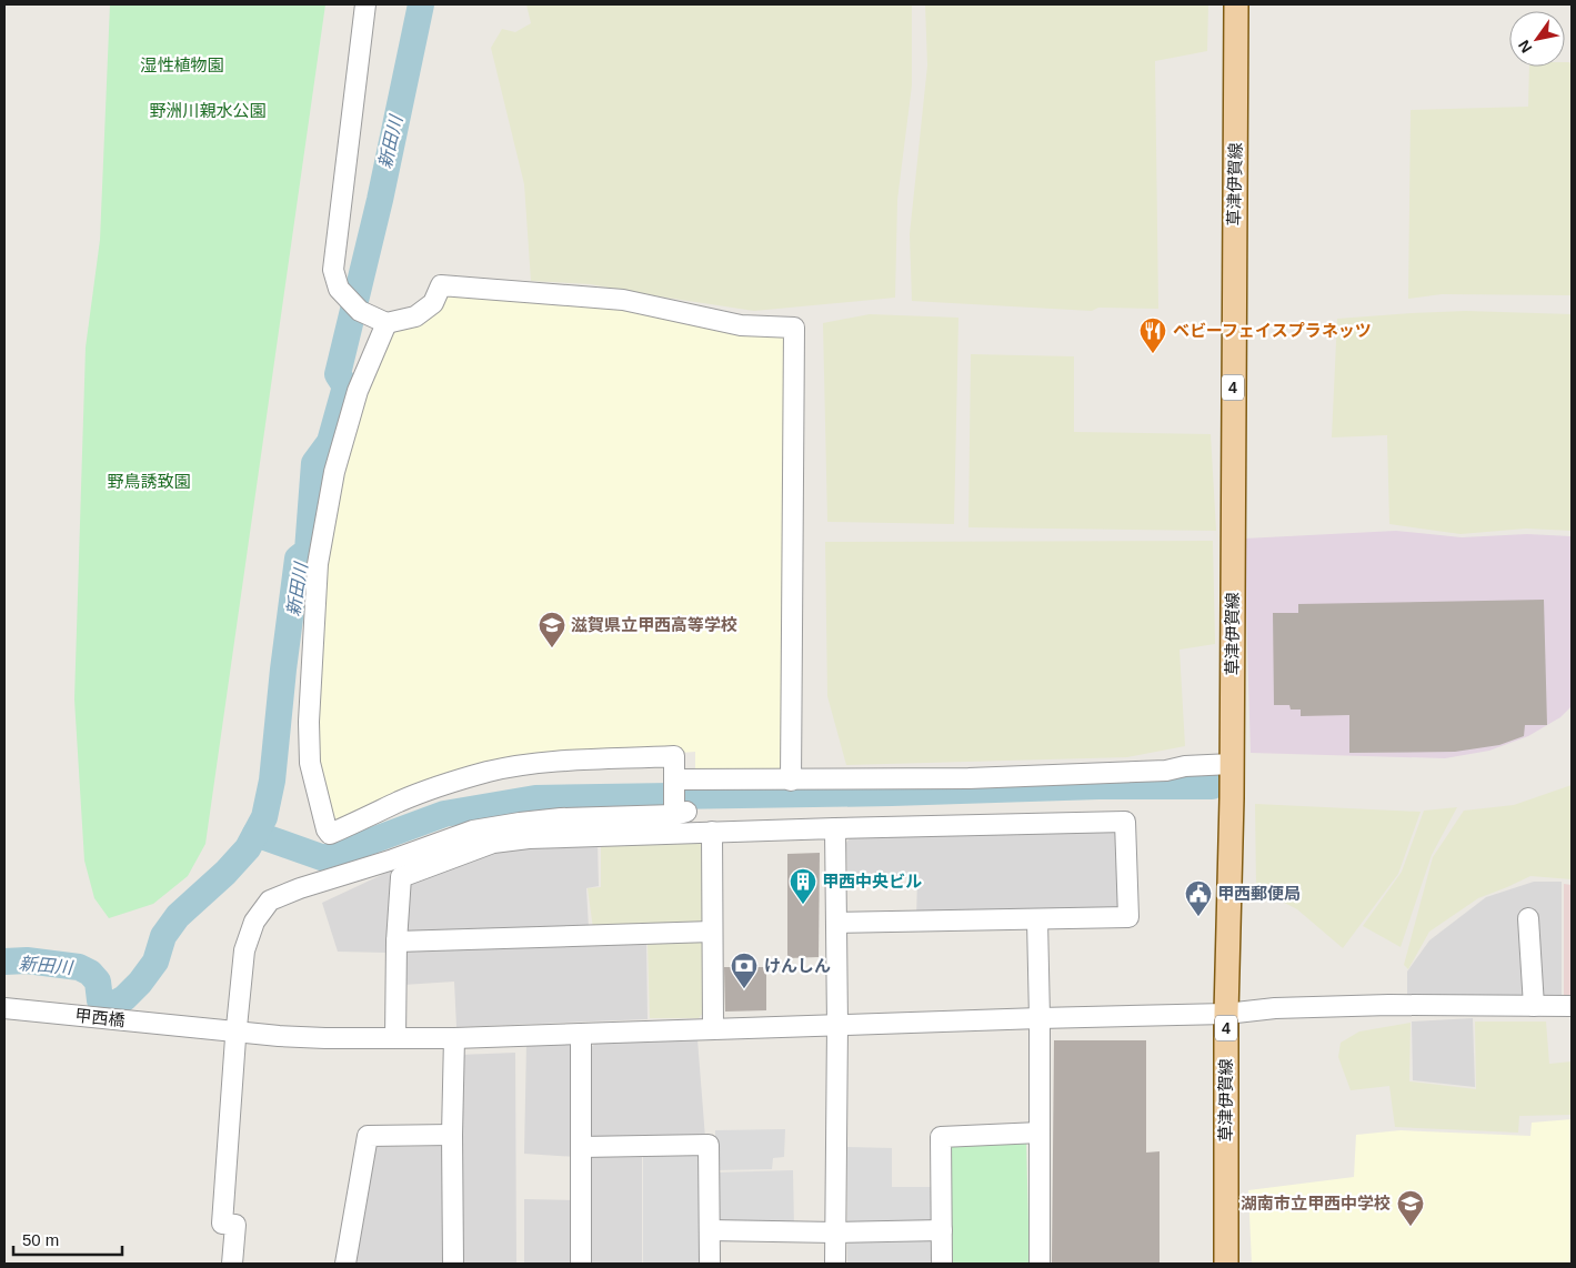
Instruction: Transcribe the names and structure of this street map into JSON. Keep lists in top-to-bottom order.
{
  "streets": {
    "main road": ["草津伊賀線", "4"],
    "street": ["甲西橋"]
  },
  "crossings": [
    ["草津伊賀線", "甲西橋"]
  ],
  "water": ["新田川"],
  "parks": ["湿性植物園", "野洲川親水公園", "野鳥誘致園"],
  "places": {
    "restaurant": ["ベビーフェイスプラネッツ"],
    "school or university": ["滋賀県立甲西高等学校", "湖南市立甲西中学校"],
    "building": ["甲西中央ビル"],
    "public building": ["甲西郵便局"],
    "bank": ["けんしん"]
  },
  "scale_bar": "50 m",
  "north": "bottom left"
}
